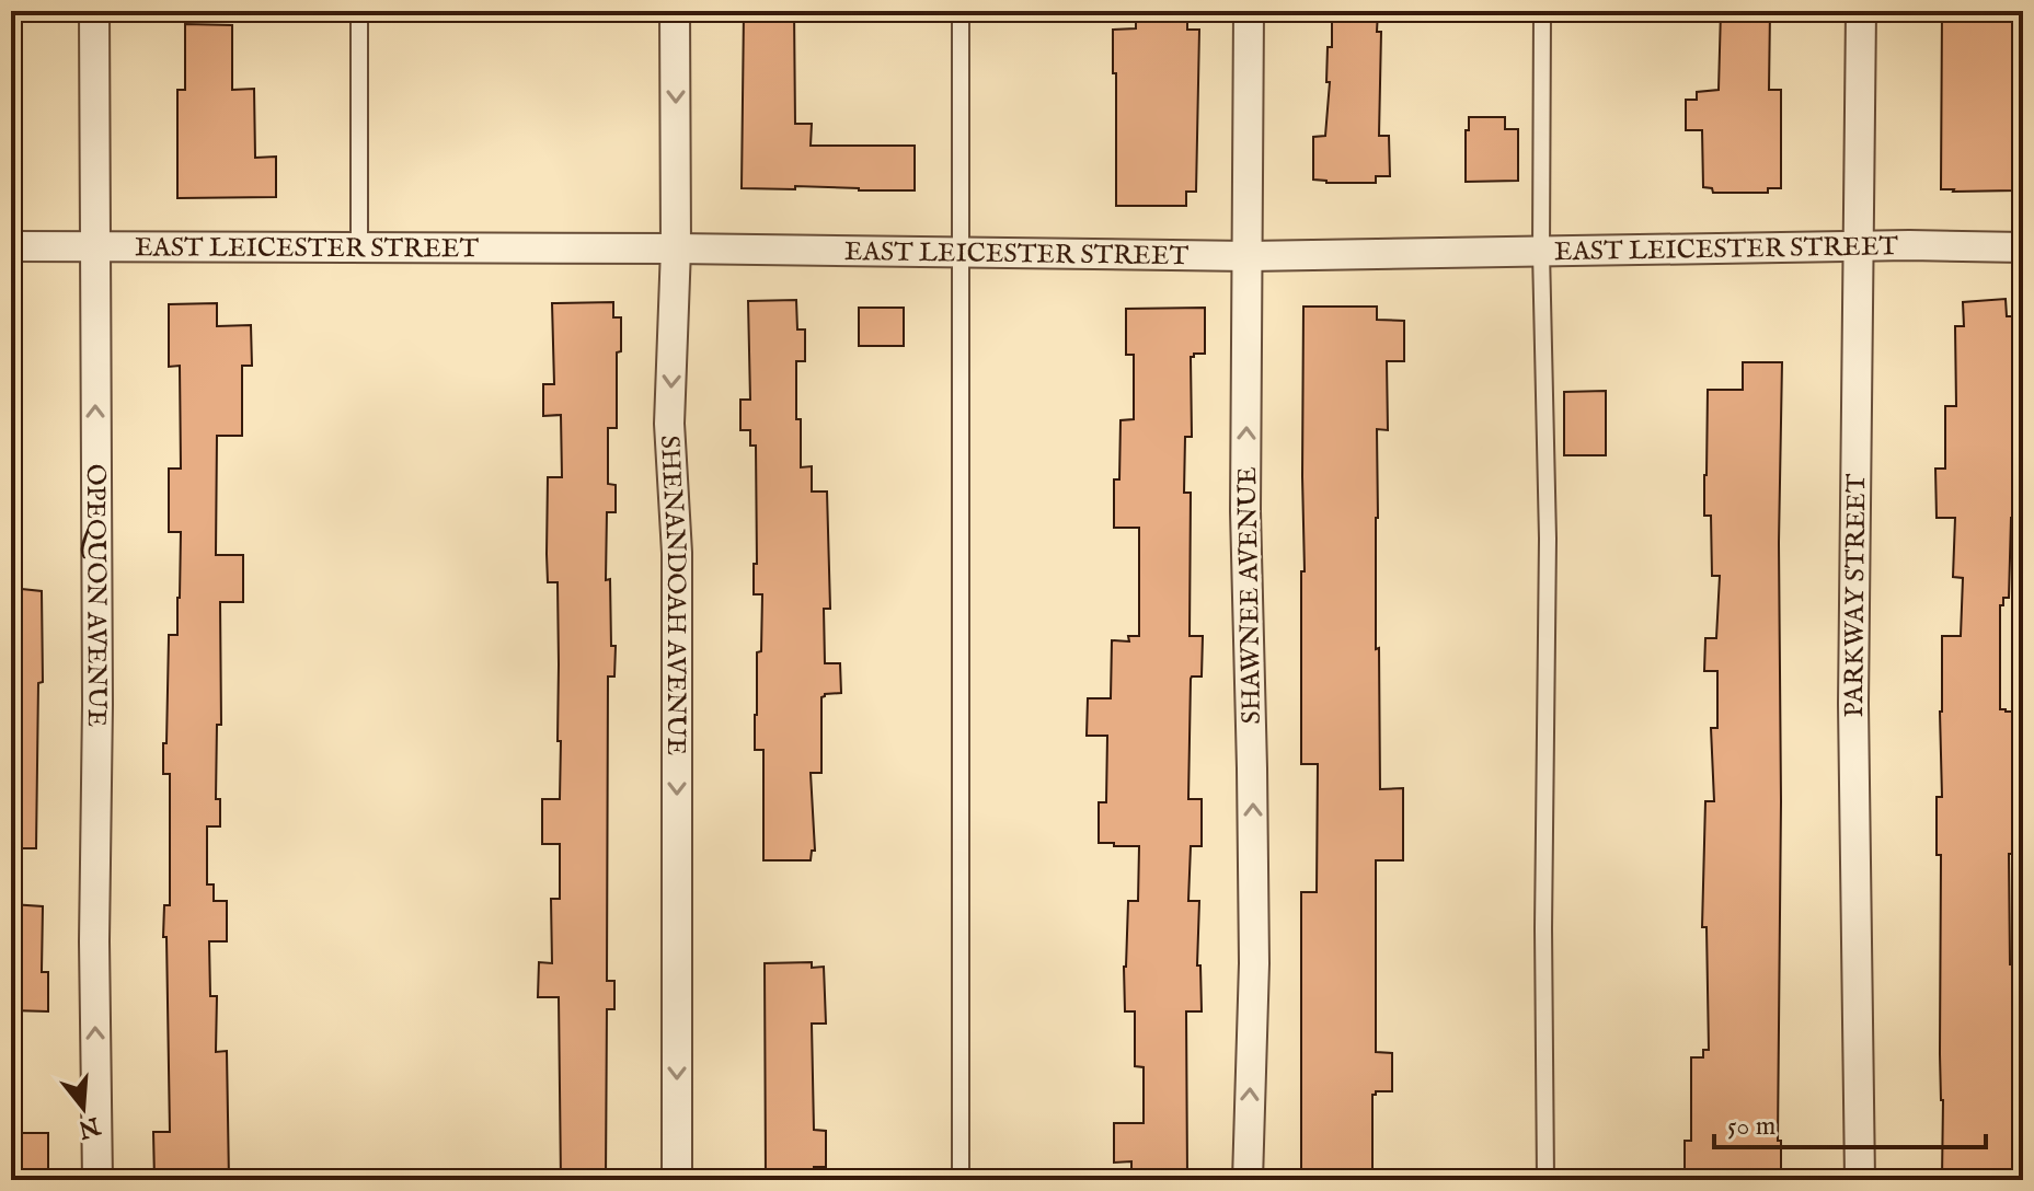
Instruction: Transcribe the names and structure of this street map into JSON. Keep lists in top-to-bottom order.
{
  "streets": {
    "street": [
      "EAST LEICESTER STREET",
      "OPEQUON AVENUE",
      "SHENANDOAH AVENUE",
      "SHAWNEE AVENUE",
      "PARKWAY STREET"
    ]
  },
  "crossings": [
    ["EAST LEICESTER STREET", "OPEQUON AVENUE"],
    ["EAST LEICESTER STREET", "SHENANDOAH AVENUE"],
    ["EAST LEICESTER STREET", "SHAWNEE AVENUE"],
    ["EAST LEICESTER STREET", "PARKWAY STREET"]
  ],
  "one_way": ["OPEQUON AVENUE", "SHENANDOAH AVENUE", "SHAWNEE AVENUE"],
  "scale_bar": "50 m",
  "north": "bottom"
}
